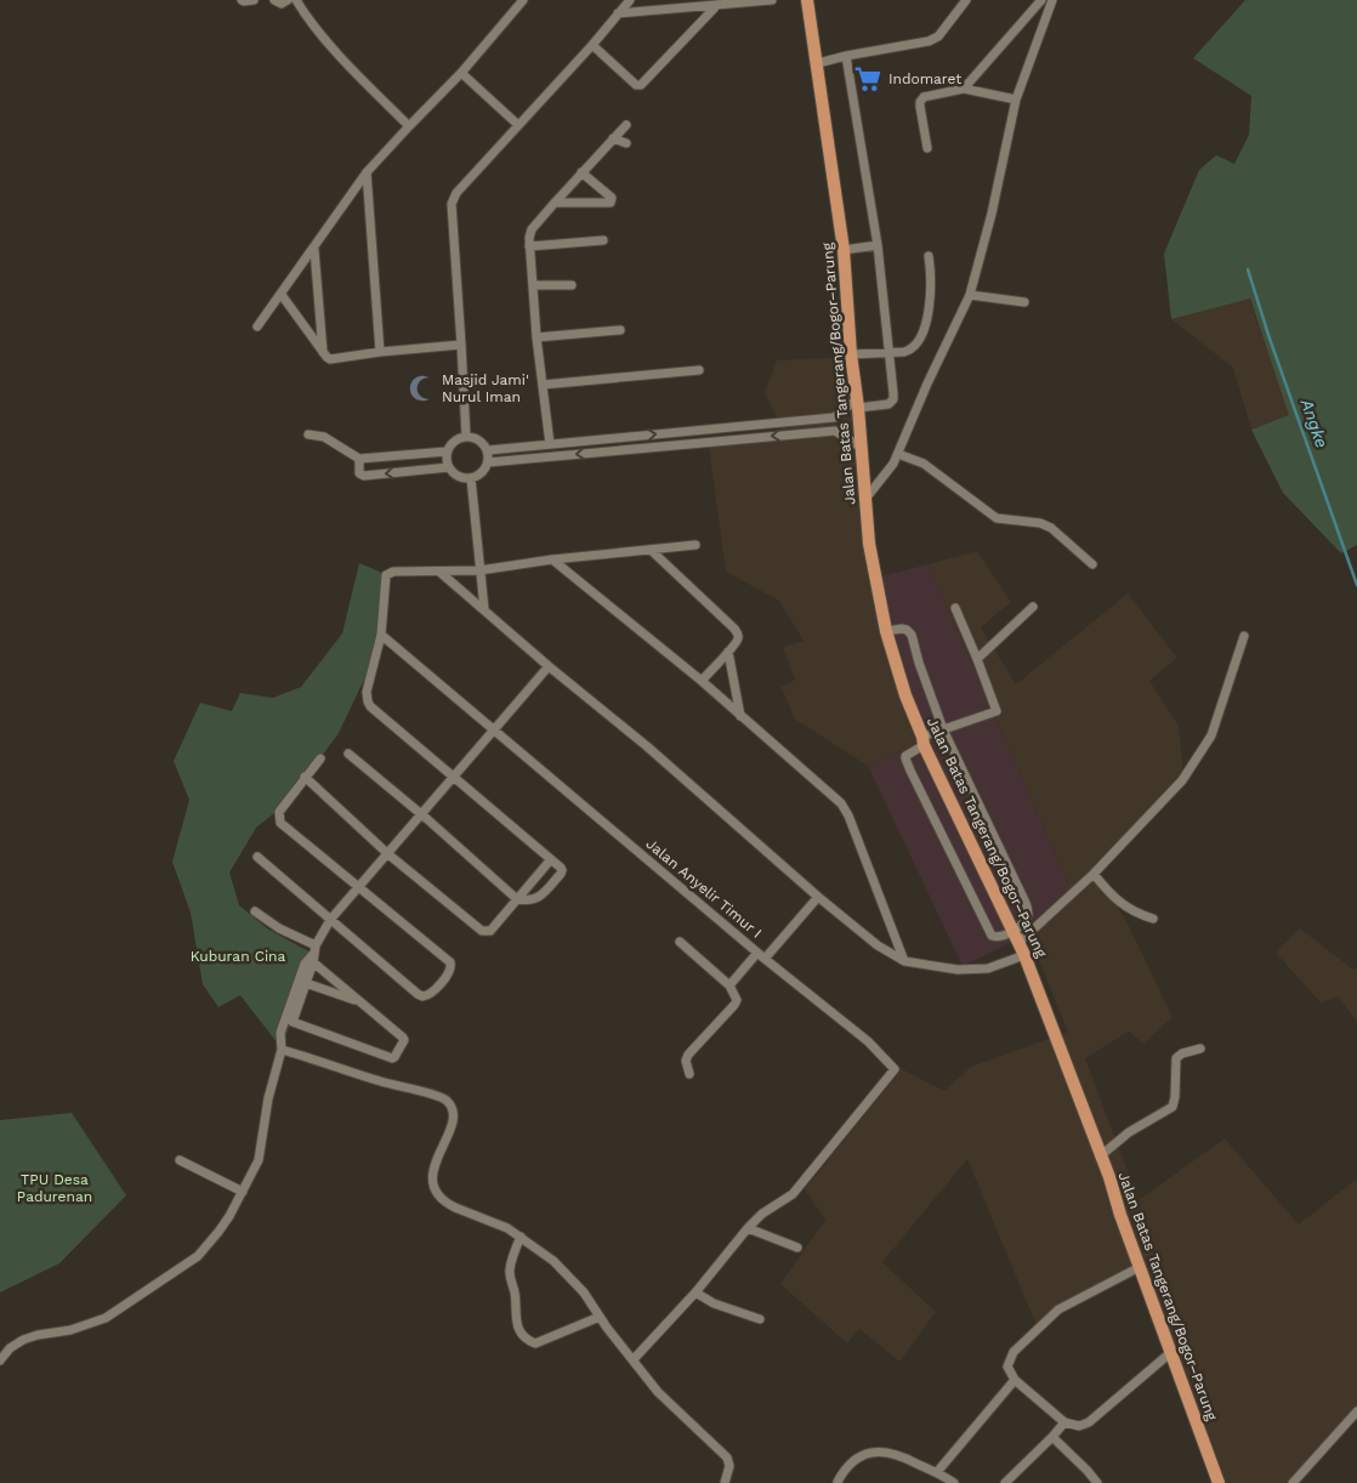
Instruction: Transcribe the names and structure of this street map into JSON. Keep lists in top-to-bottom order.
{
  "streets": {
    "main road": ["Jalan Batas Tangerang/Bogor–Parung"],
    "street": ["Jalan Anyelir Timur I"]
  },
  "water": ["Angke"],
  "parks": ["Kuburan Cina", "TPU Desa Padurenan"],
  "places": {
    "supermarket": ["Indomaret"],
    "mosque": ["Masjid Jami' Nurul Iman"]
  }
}
